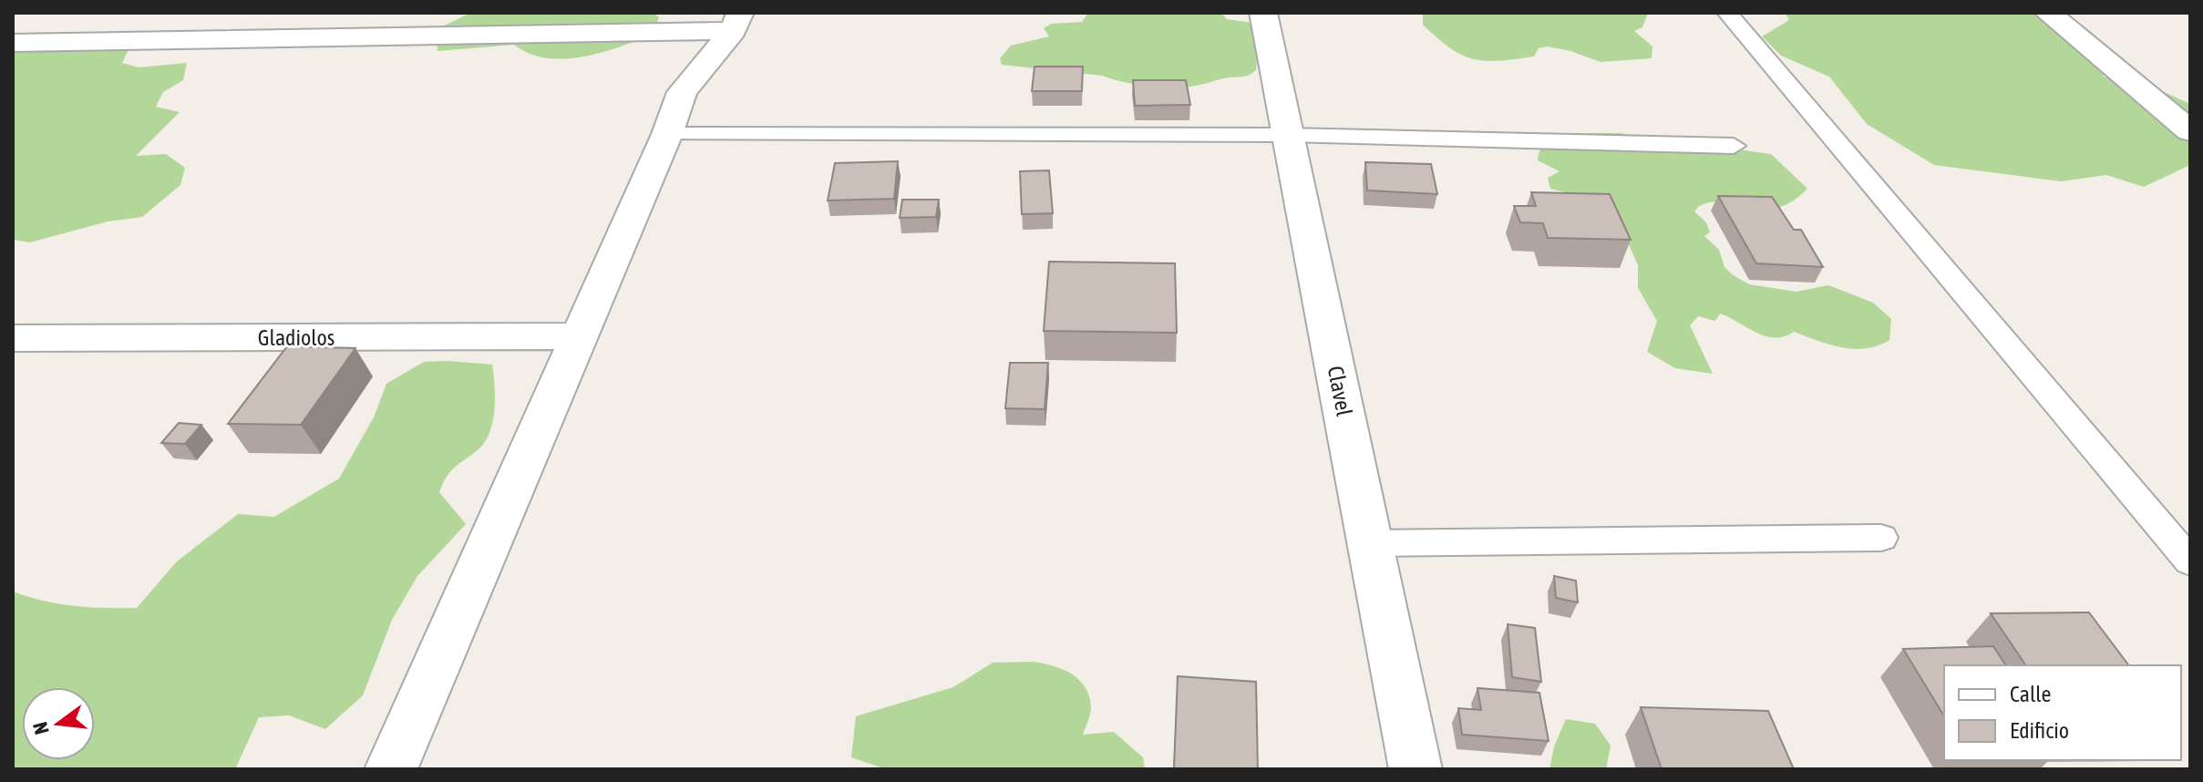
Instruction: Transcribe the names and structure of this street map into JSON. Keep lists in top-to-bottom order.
{
  "streets": {
    "street": ["Gladiolos", "Clavel"]
  },
  "legend": ["Calle", "Edificio"],
  "north": "left"
}
